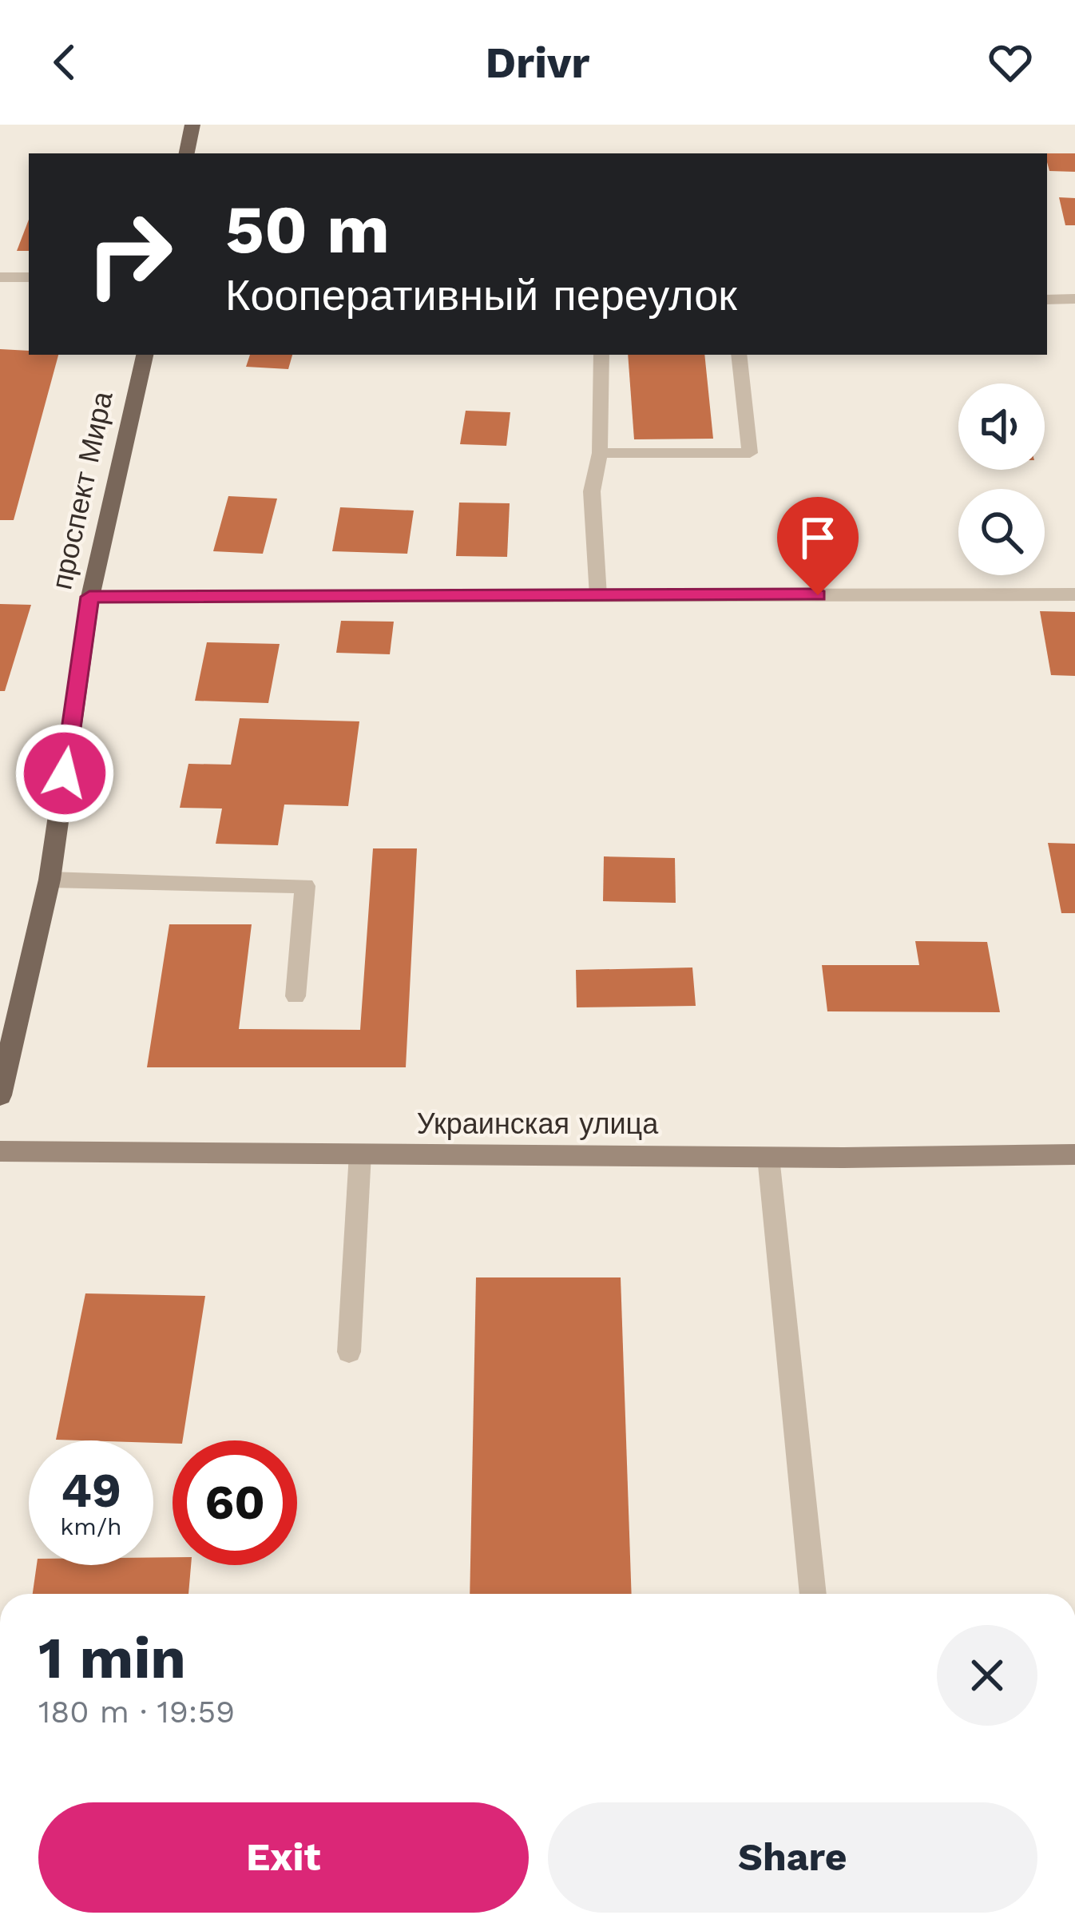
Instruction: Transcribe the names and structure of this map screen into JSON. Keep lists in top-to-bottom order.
{
  "streets": {
    "main road": ["проспект Мира", "Украинская улица"]
  },
  "page": {
    "header": "Drivr",
    "turn": ["50 m", "Кооперативный переулок"],
    "speed": "49 km/h",
    "limit": "60",
    "heading": ["1 min", "180 m · 19:59"],
    "buttons": ["Exit", "Share"]
  }
}
